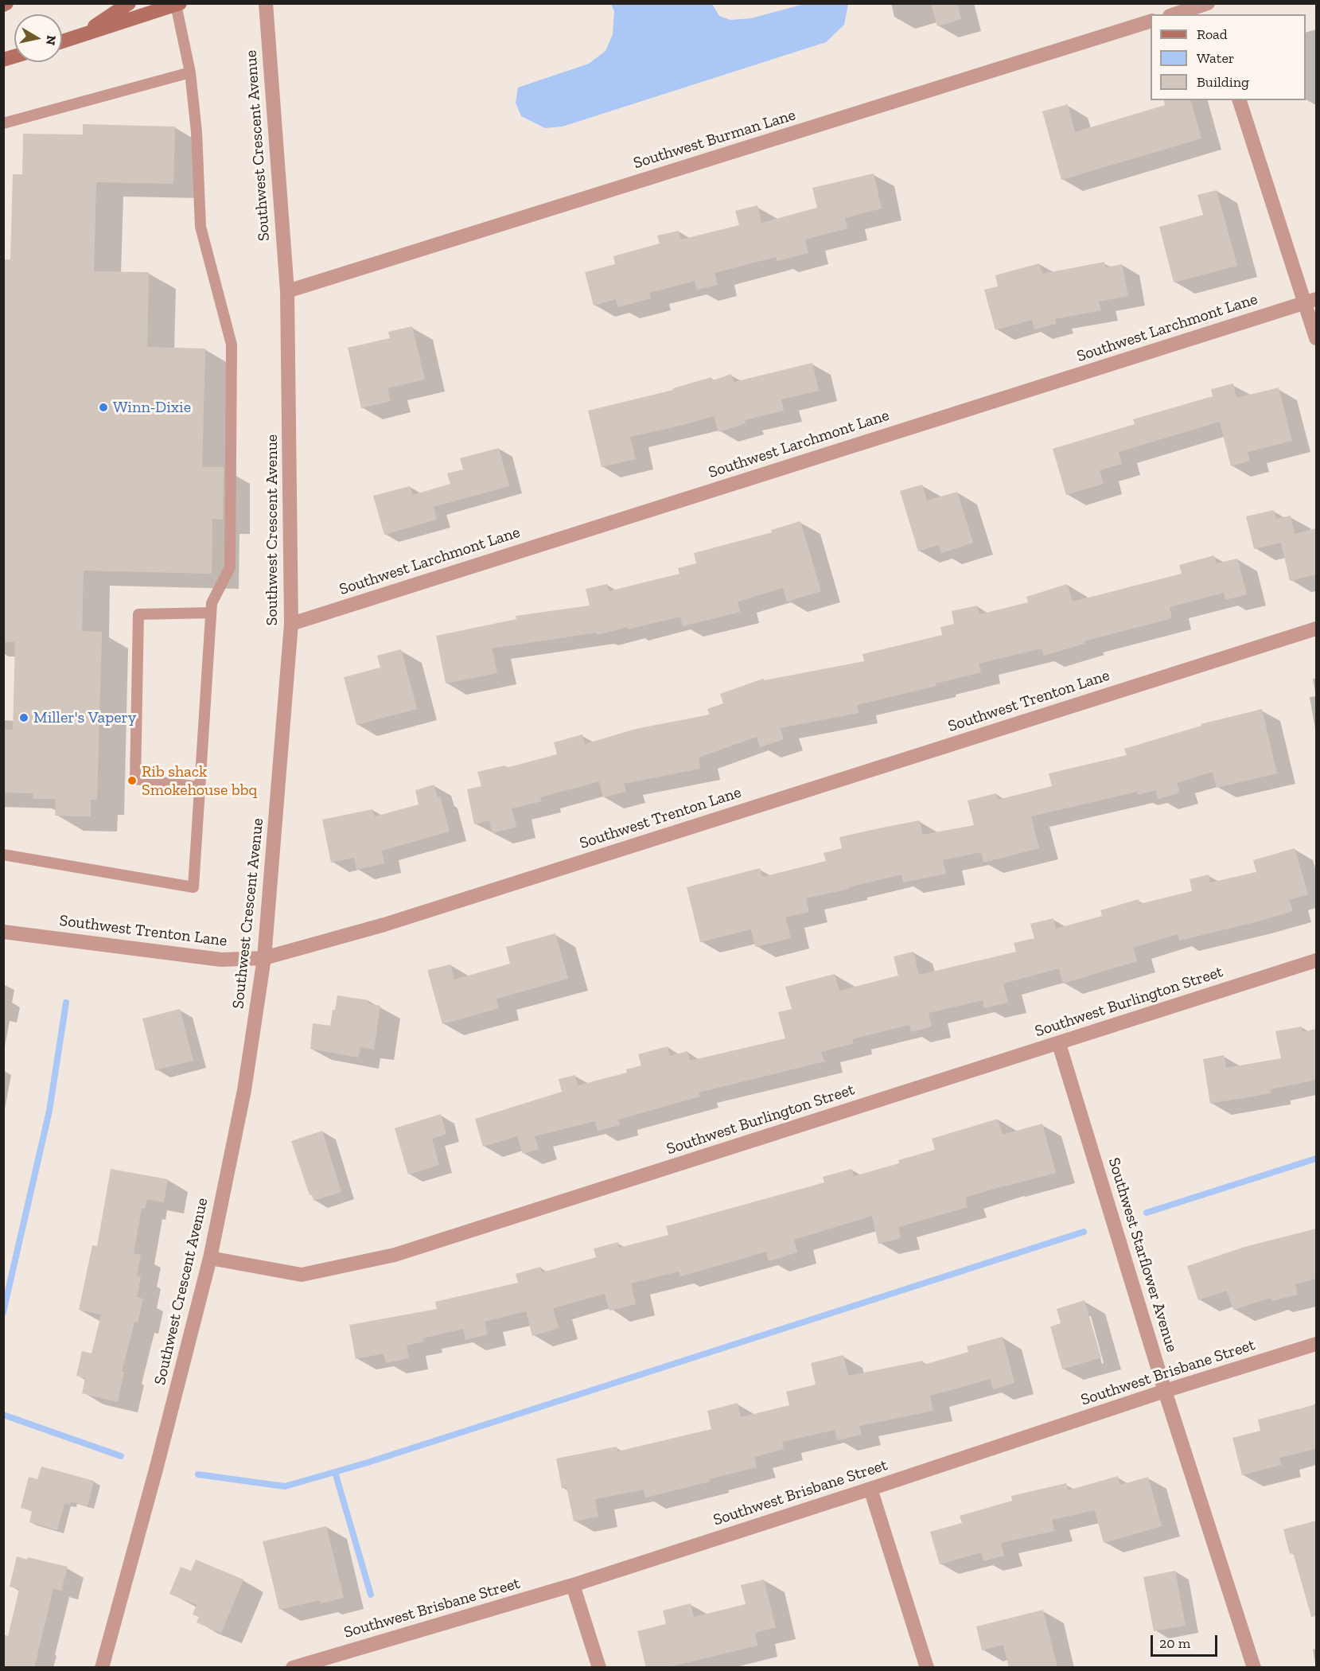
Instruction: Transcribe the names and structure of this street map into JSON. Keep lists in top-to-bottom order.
{
  "streets": {
    "street": [
      "Southwest Burman Lane",
      "Southwest Crescent Avenue",
      "Southwest Larchmont Lane",
      "Southwest Trenton Lane",
      "Southwest Burlington Street",
      "Southwest Starflower Avenue",
      "Southwest Brisbane Street"
    ]
  },
  "crossings": [
    ["Southwest Burman Lane", "Southwest Crescent Avenue"],
    ["Southwest Crescent Avenue", "Southwest Larchmont Lane"],
    ["Southwest Crescent Avenue", "Southwest Trenton Lane"],
    ["Southwest Crescent Avenue", "Southwest Burlington Street"],
    ["Southwest Burlington Street", "Southwest Starflower Avenue"],
    ["Southwest Starflower Avenue", "Southwest Brisbane Street"]
  ],
  "places": ["Winn-Dixie", "Miller's Vapery", "Rib shack Smokehouse bbq"],
  "legend": ["Road", "Water", "Building"],
  "scale_bar": "20 m",
  "north": "right"
}
